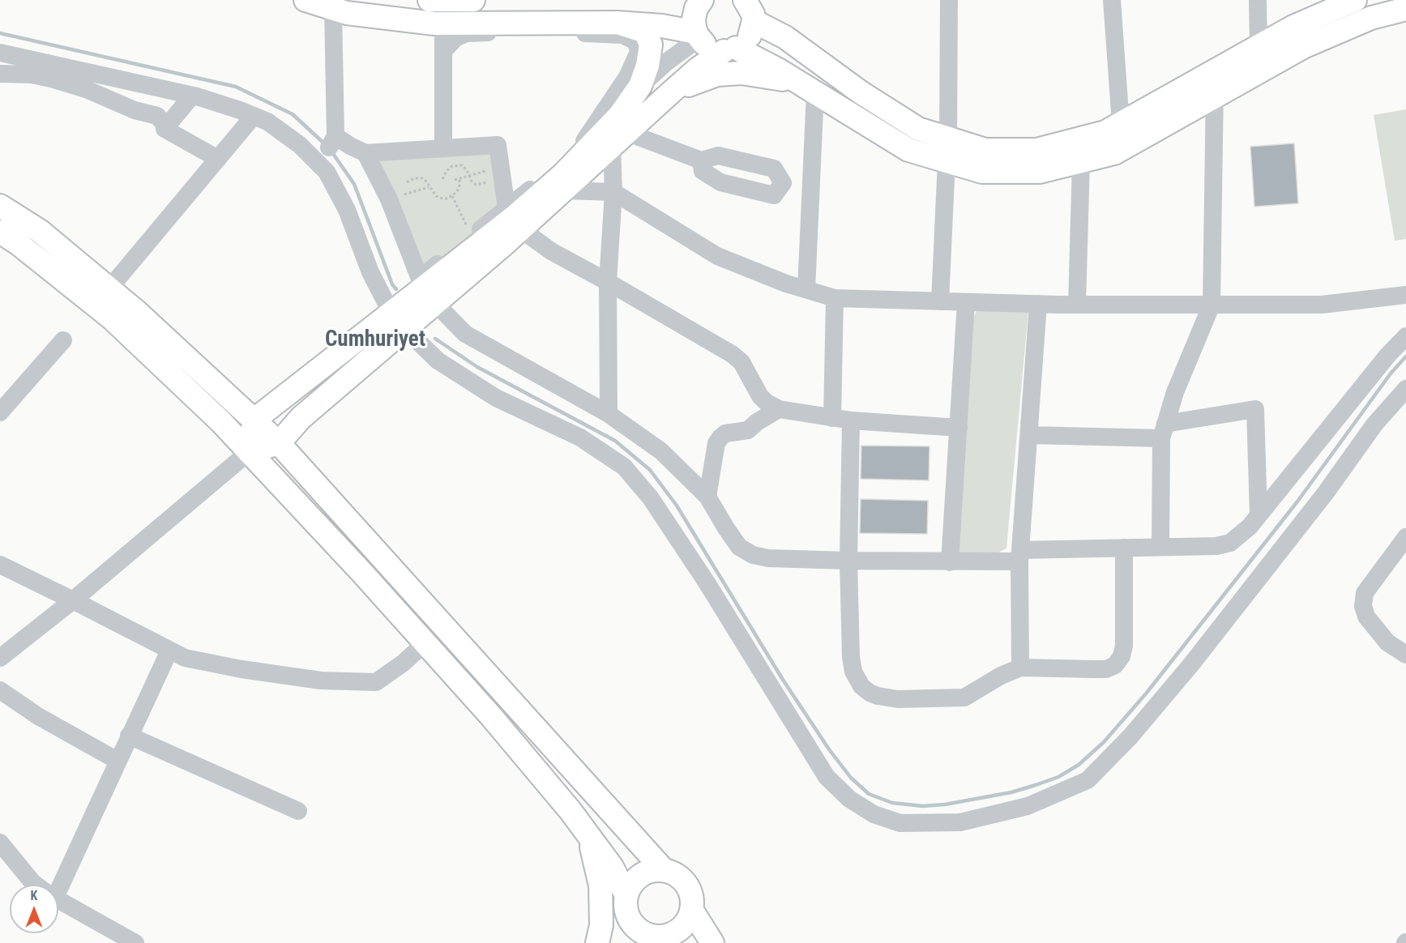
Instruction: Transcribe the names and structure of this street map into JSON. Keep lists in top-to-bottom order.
{
  "districts": ["Cumhuriyet"],
  "north": "top"
}
